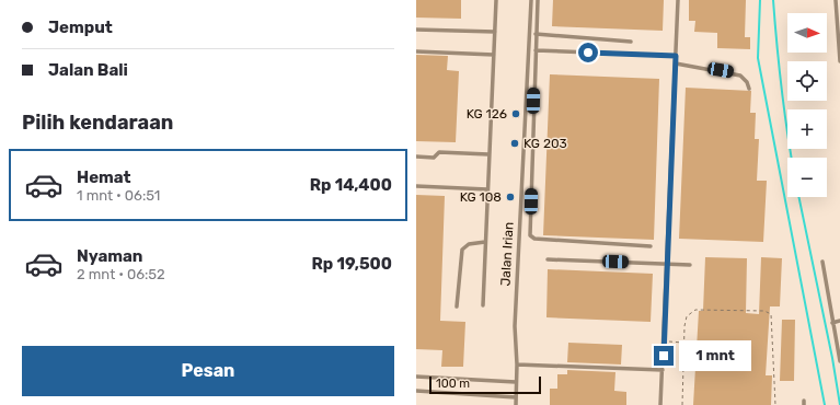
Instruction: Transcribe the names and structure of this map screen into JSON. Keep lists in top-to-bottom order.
{
  "streets": {
    "lane": ["Jalan Irian"]
  },
  "places": ["KG 126", "KG 203", "KG 108"],
  "scale_bar": "100 m",
  "north": "right",
  "page": {
    "banner": ["Jemput", "Jalan Bali"],
    "map_buttons": ["+", "−"],
    "heading": "Pilih kendaraan",
    "list": [
      {
        "name": "Hemat",
        "note": "1 mnt · 06:51",
        "value": "Rp 14,400"
      },
      {
        "name": "Nyaman",
        "note": "2 mnt · 06:52",
        "value": "Rp 19,500"
      }
    ],
    "buttons": "Pesan",
    "bubble": "1 mnt",
    "scale": "100 m"
  }
}
